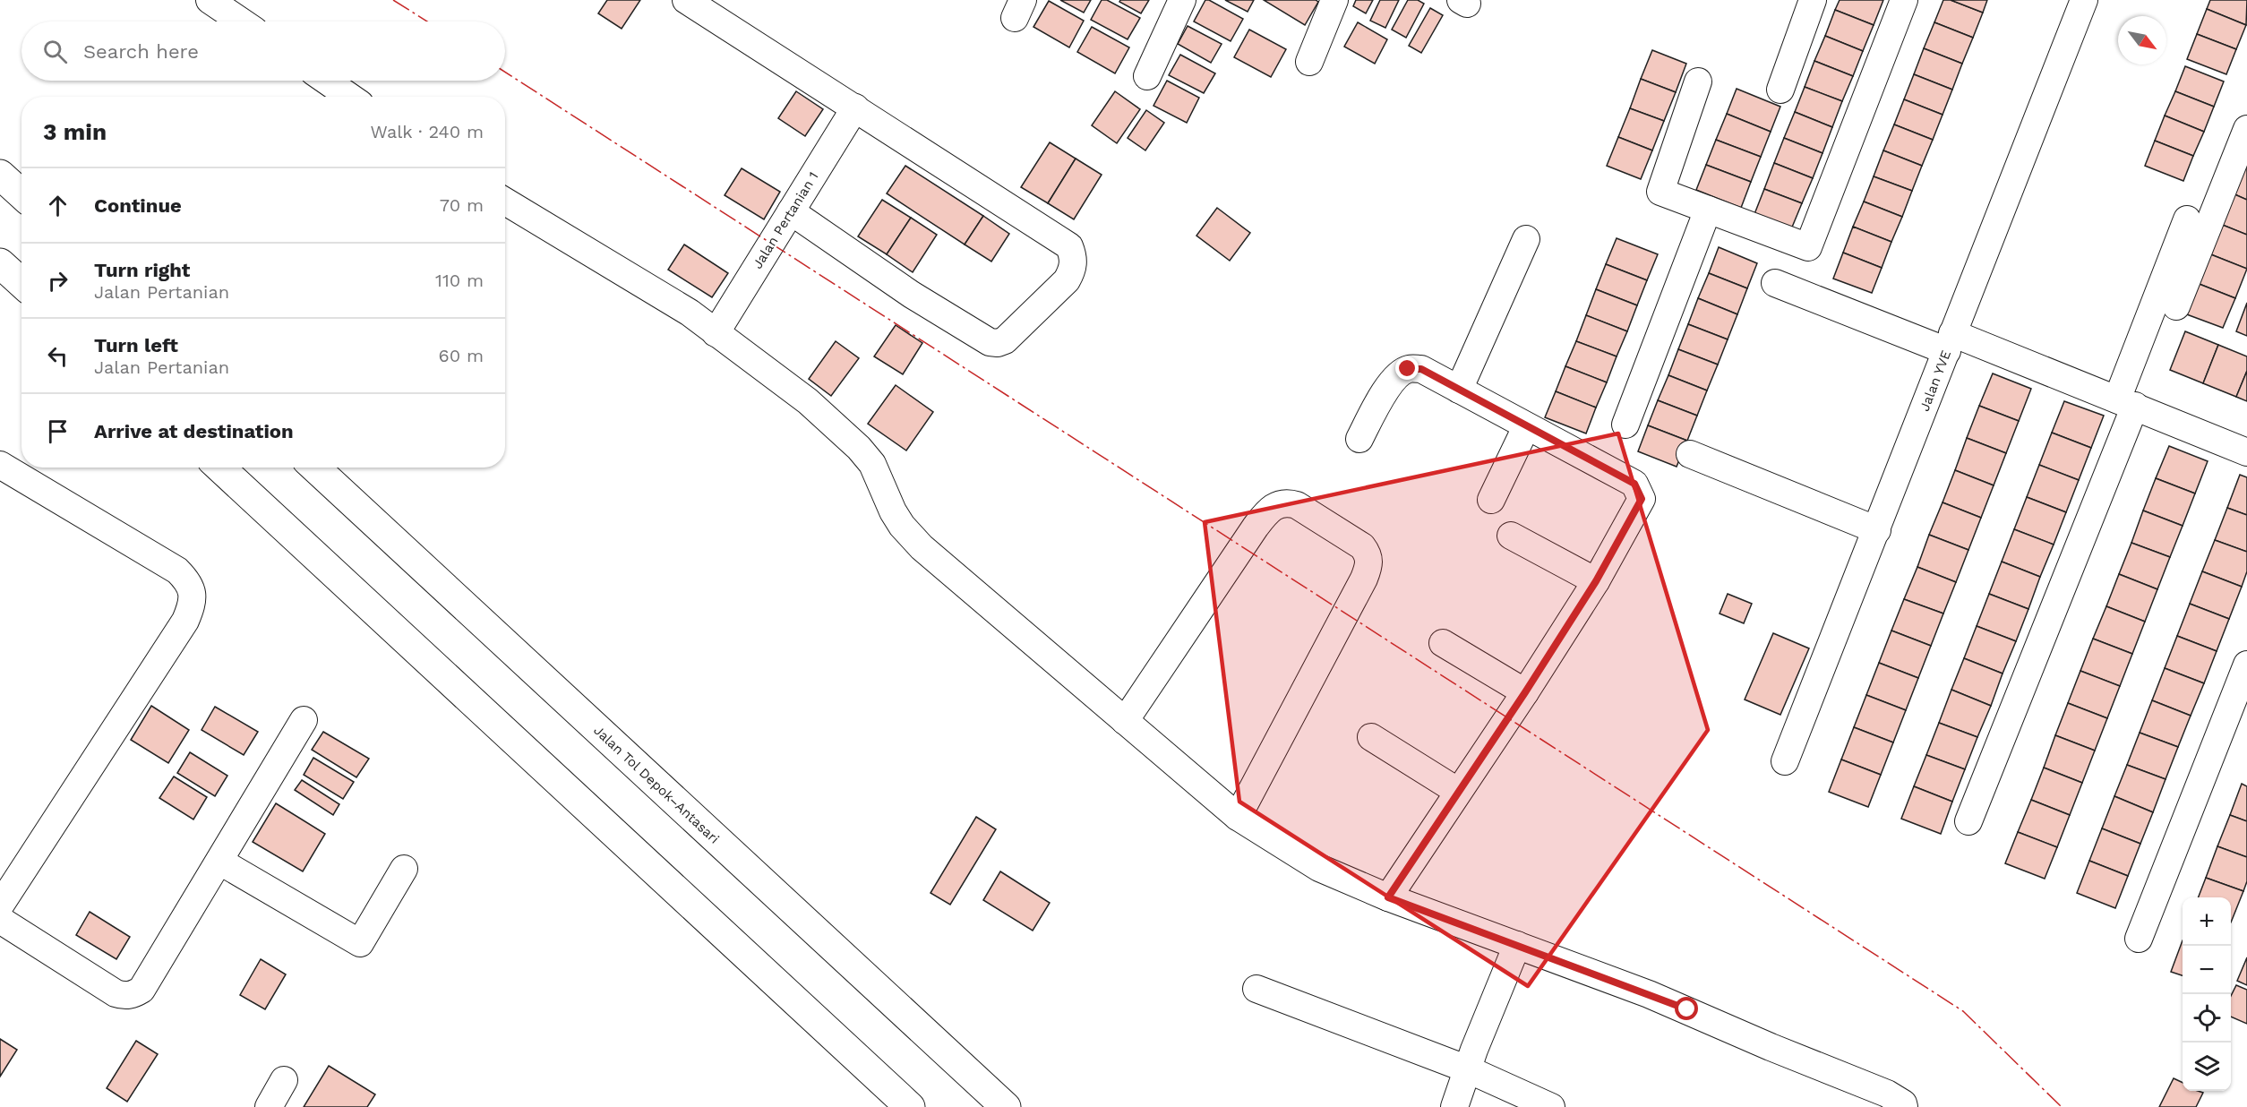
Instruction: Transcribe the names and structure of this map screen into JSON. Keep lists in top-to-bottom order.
{
  "streets": {
    "highway": ["Jalan Tol Depok–Antasari"],
    "street": ["Jalan Pertanian 1", "Jalan YVE"]
  },
  "north": "bottom right",
  "page": {
    "search": "Search here",
    "heading": ["3 min", "Walk · 240 m"],
    "list": [
      ["Continue", "70 m"],
      ["Turn right", "Jalan Pertanian", "110 m"],
      ["Turn left", "Jalan Pertanian", "60 m"],
      "Arrive at destination"
    ],
    "map_buttons": ["+", "−"]
  }
}
